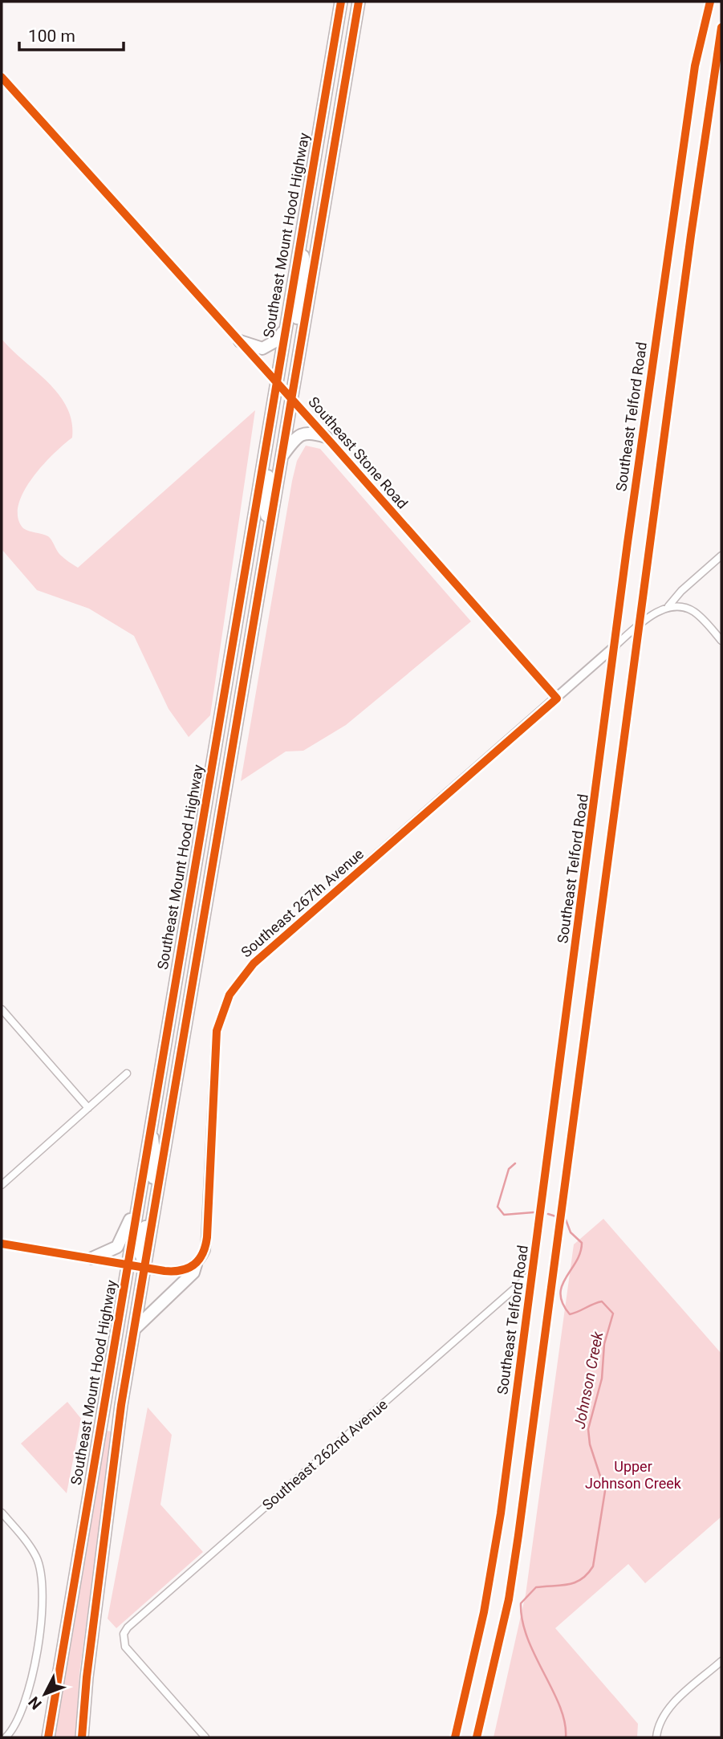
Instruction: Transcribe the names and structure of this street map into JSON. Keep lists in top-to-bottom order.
{
  "streets": {
    "highway": ["Southeast Mount Hood Highway"],
    "street": [
      "Southeast Telford Road",
      "Southeast Stone Road",
      "Southeast 267th Avenue",
      "Southeast 262nd Avenue"
    ]
  },
  "crossings": [
    ["Southeast Mount Hood Highway", "Southeast Stone Road"],
    ["Southeast Telford Road", "Southeast 267th Avenue"],
    ["Southeast Telford Road", "Southeast 262nd Avenue"],
    ["Southeast Stone Road", "Southeast 267th Avenue"]
  ],
  "water": ["Johnson Creek"],
  "parks": ["Upper Johnson Creek"],
  "scale_bar": "100 m",
  "north": "bottom left"
}
